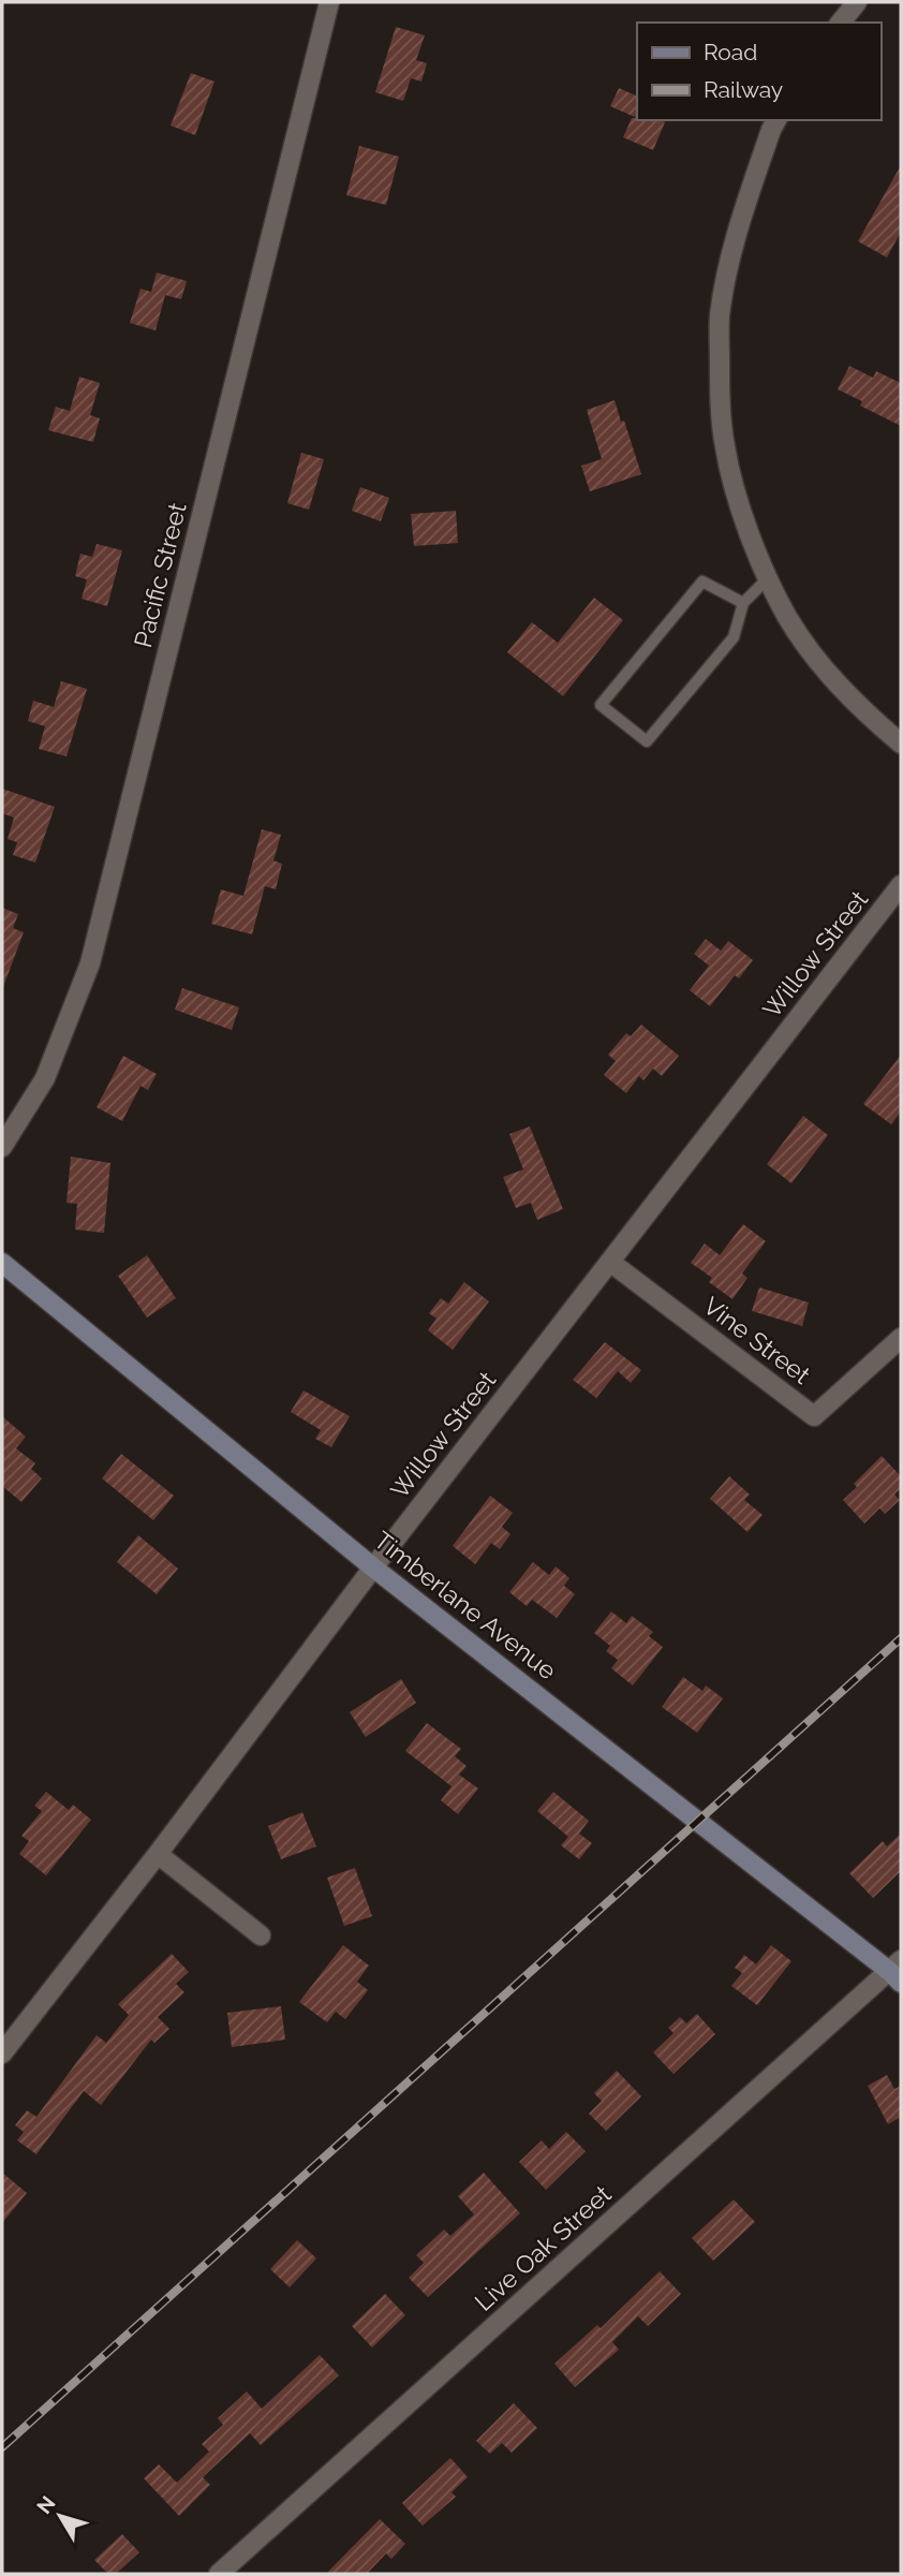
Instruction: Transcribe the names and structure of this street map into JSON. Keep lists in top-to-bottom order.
{
  "streets": {
    "street": [
      "Pacific Street",
      "Willow Street",
      "Vine Street",
      "Timberlane Avenue",
      "Live Oak Street"
    ]
  },
  "crossings": [
    ["Willow Street", "Vine Street"],
    ["Willow Street", "Timberlane Avenue"],
    ["Timberlane Avenue", "Live Oak Street"]
  ],
  "legend": ["Road", "Railway"],
  "north": "top left"
}
